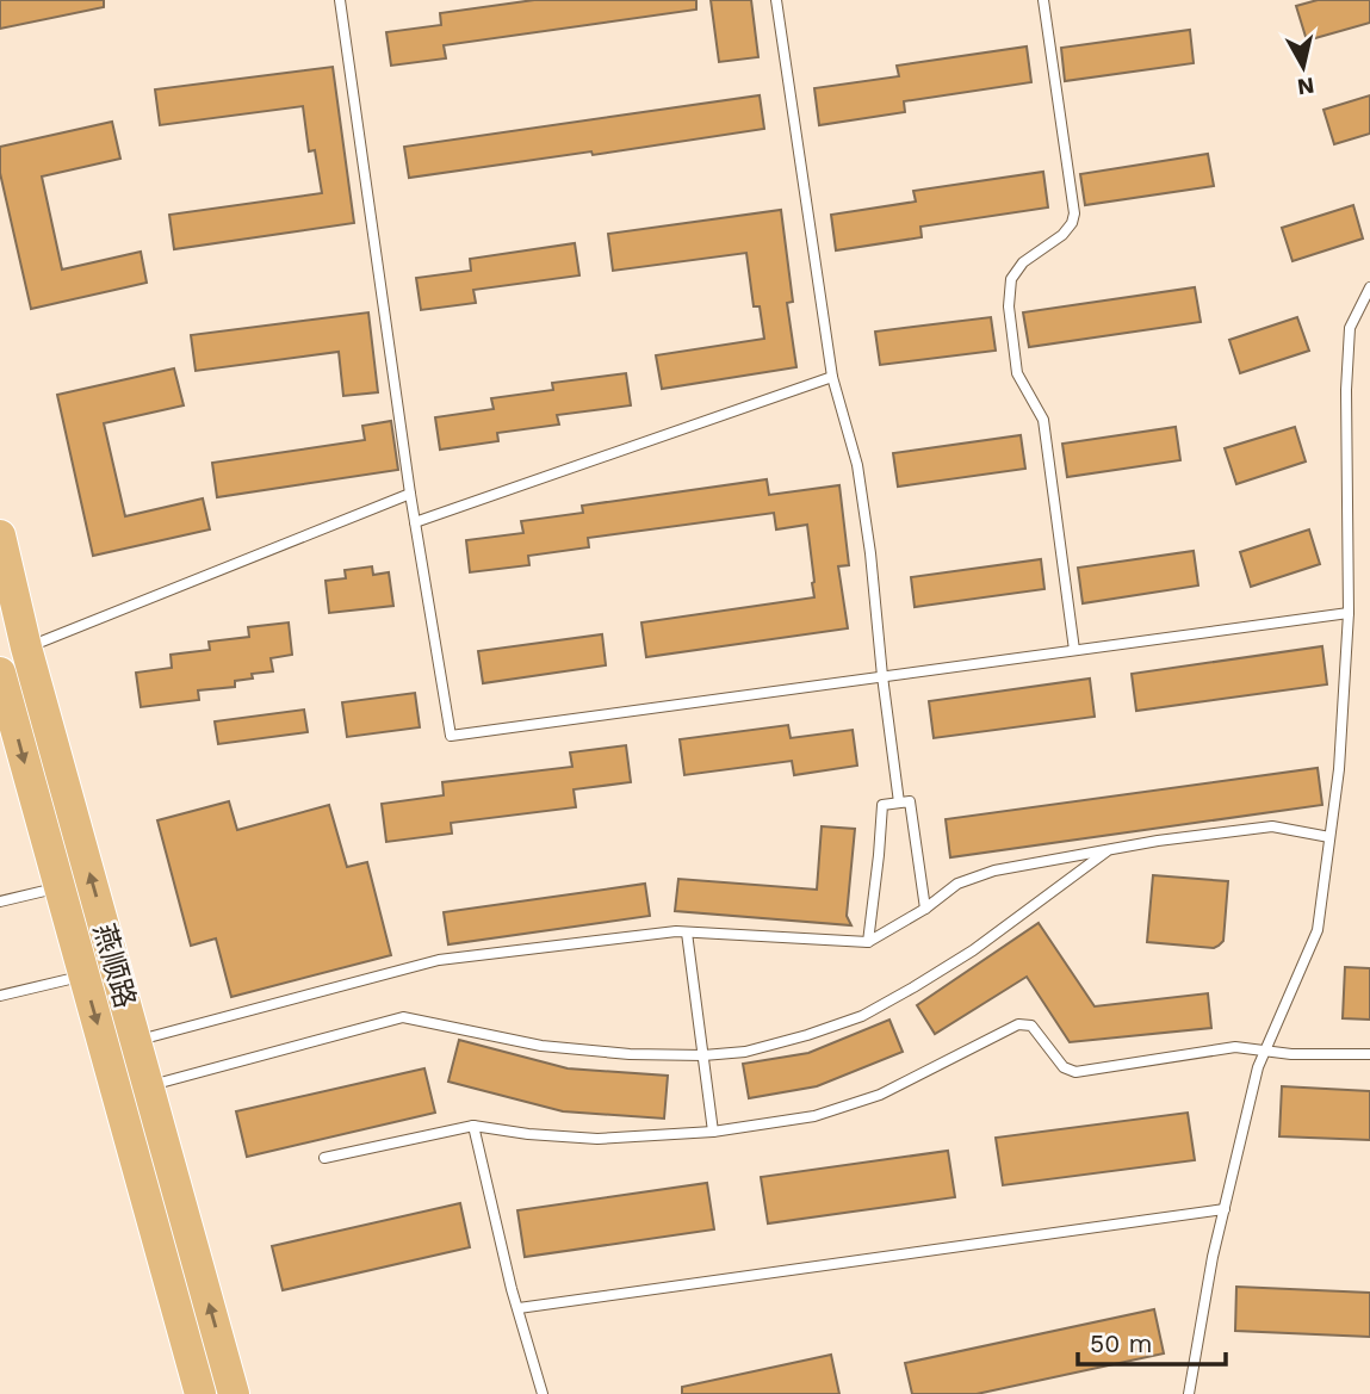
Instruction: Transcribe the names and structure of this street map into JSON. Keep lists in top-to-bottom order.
{
  "streets": {
    "main road": ["燕顺路"]
  },
  "scale_bar": "50 m",
  "north": "bottom"
}
